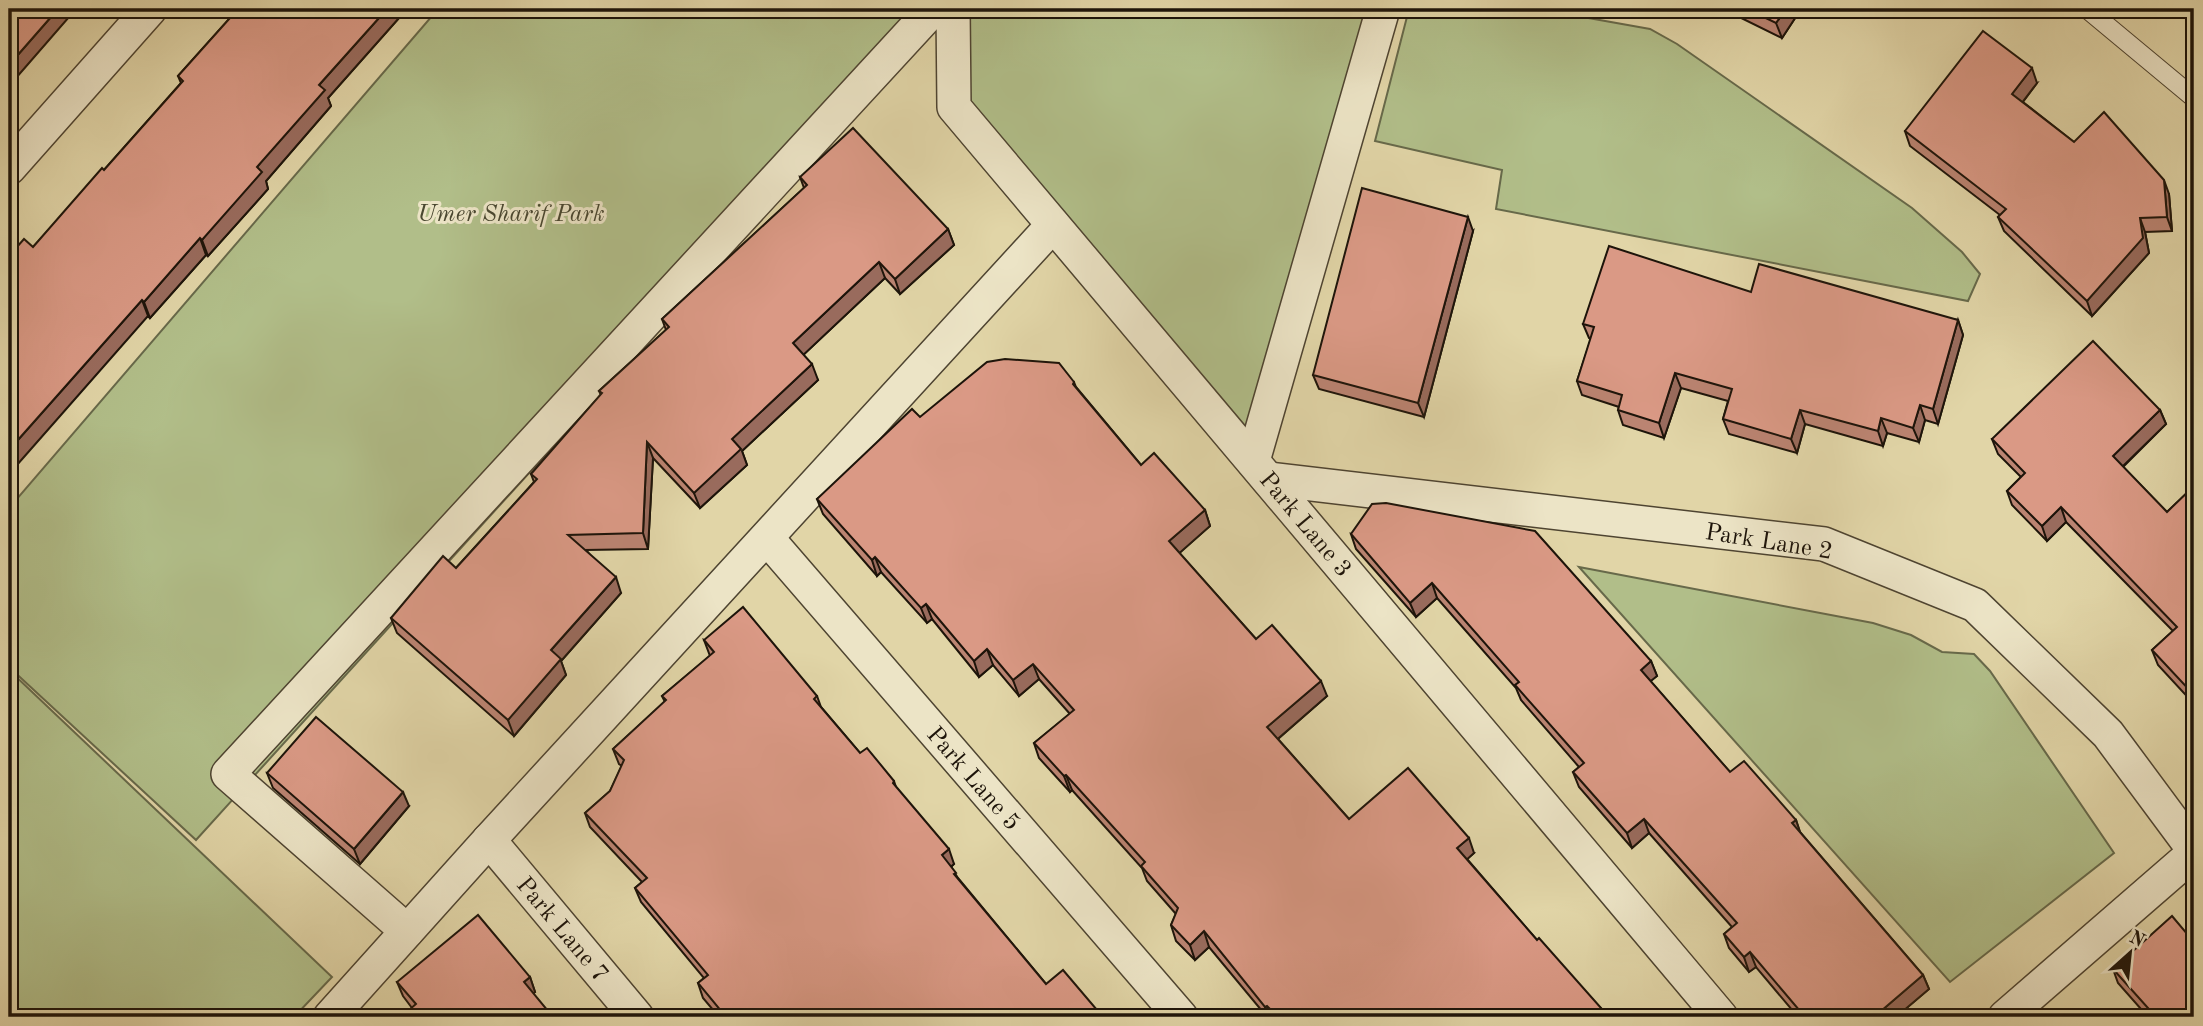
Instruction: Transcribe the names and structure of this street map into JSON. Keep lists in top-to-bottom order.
{
  "streets": {
    "street": [
      "Park Lane 3",
      "Park Lane 2",
      "Park Lane 5",
      "Park Lane 7"
    ]
  },
  "crossings": [
    ["Park Lane 3", "Park Lane 2"]
  ],
  "parks": ["Umer Sharif Park"],
  "north": "top right"
}
